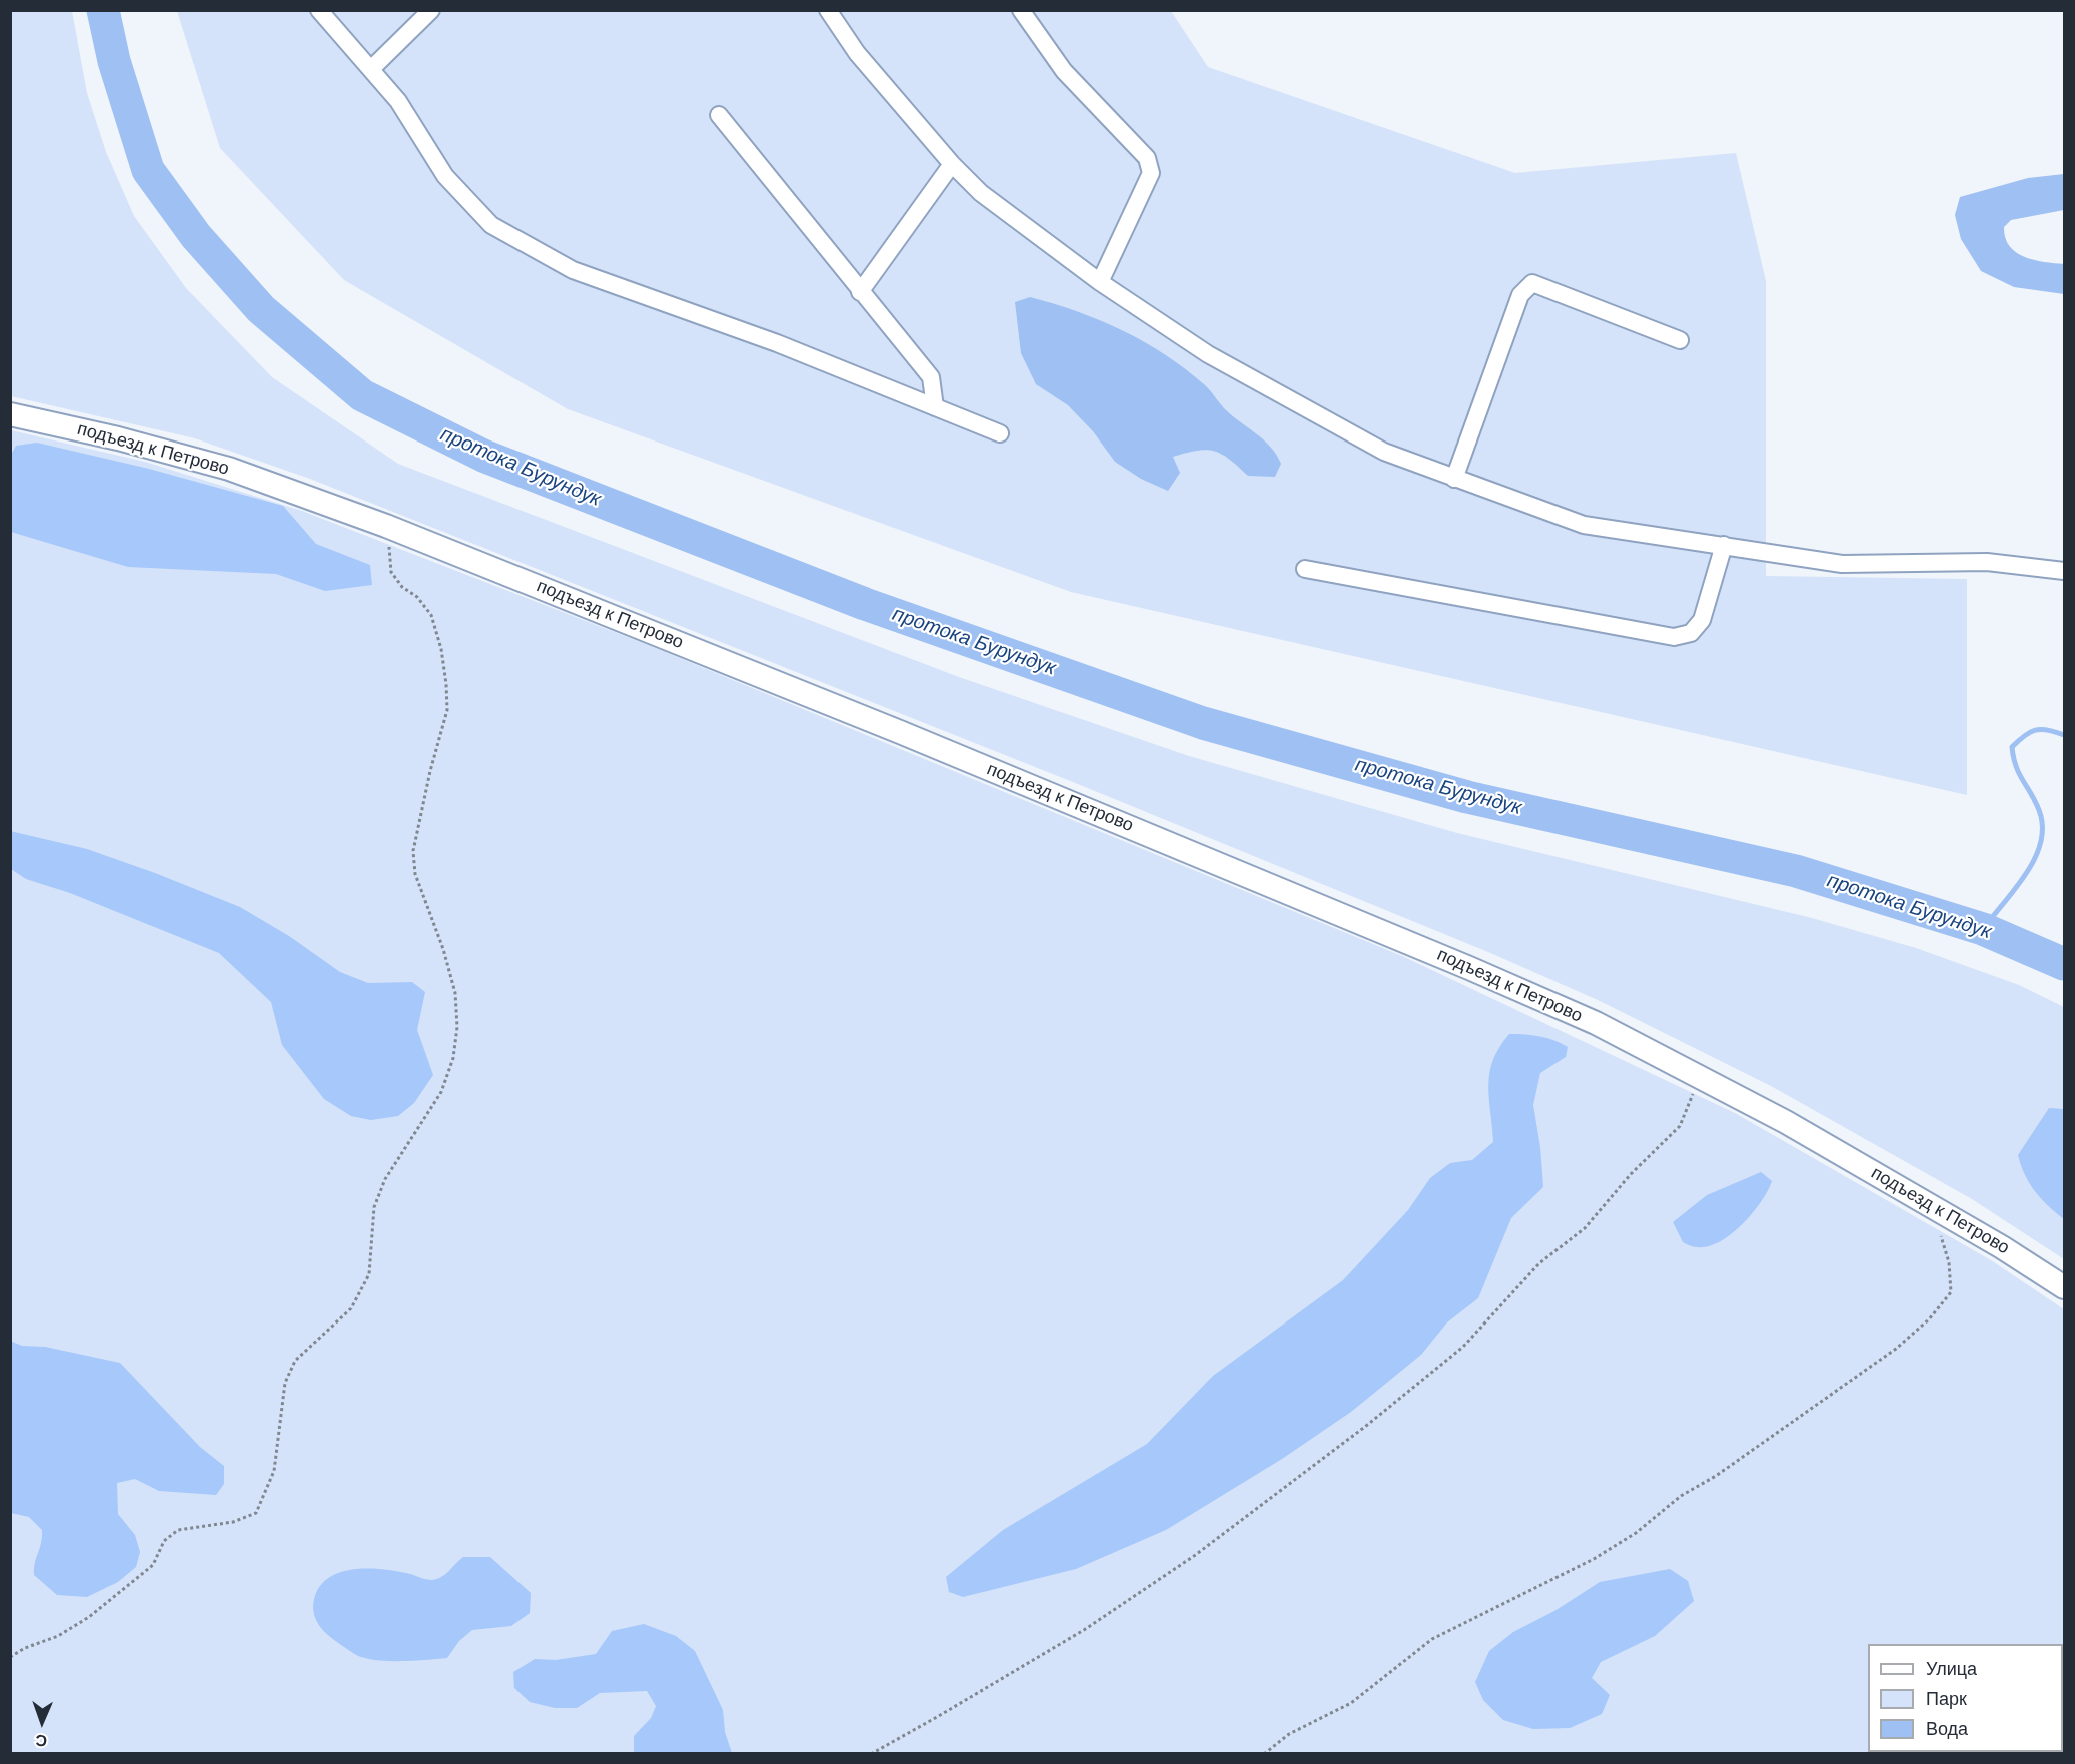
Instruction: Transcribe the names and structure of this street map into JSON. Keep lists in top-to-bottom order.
{
  "streets": {
    "street": ["подъезд к Петрово"]
  },
  "water": ["протока Бурундук"],
  "legend": ["Улица", "Парк", "Вода"],
  "north": "bottom"
}
